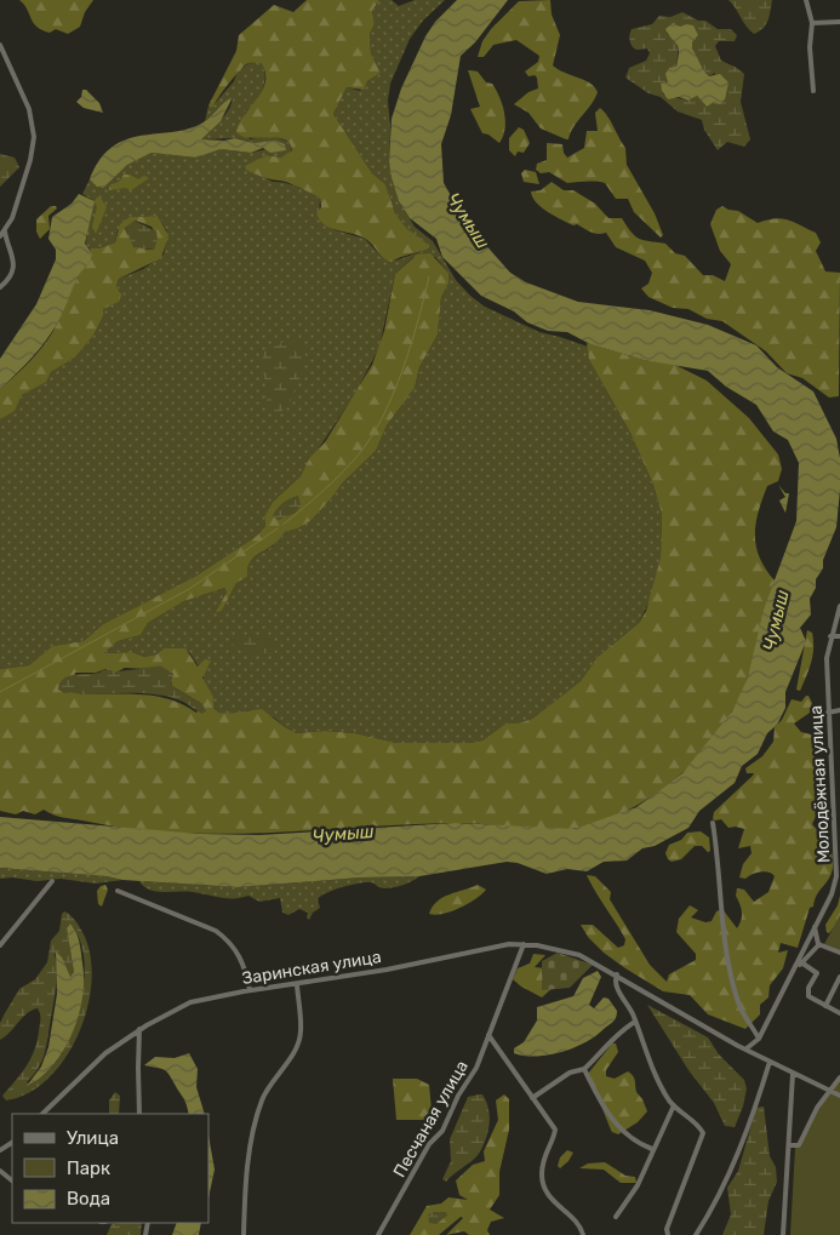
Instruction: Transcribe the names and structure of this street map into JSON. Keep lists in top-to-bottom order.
{
  "streets": {
    "street": ["Молодёжная улица", "Заринская улица", "Песчаная улица"]
  },
  "crossings": [
    ["Молодёжная улица", "Заринская улица"],
    ["Заринская улица", "Песчаная улица"]
  ],
  "water": ["Чумыш"],
  "legend": ["Улица", "Парк", "Вода"]
}
